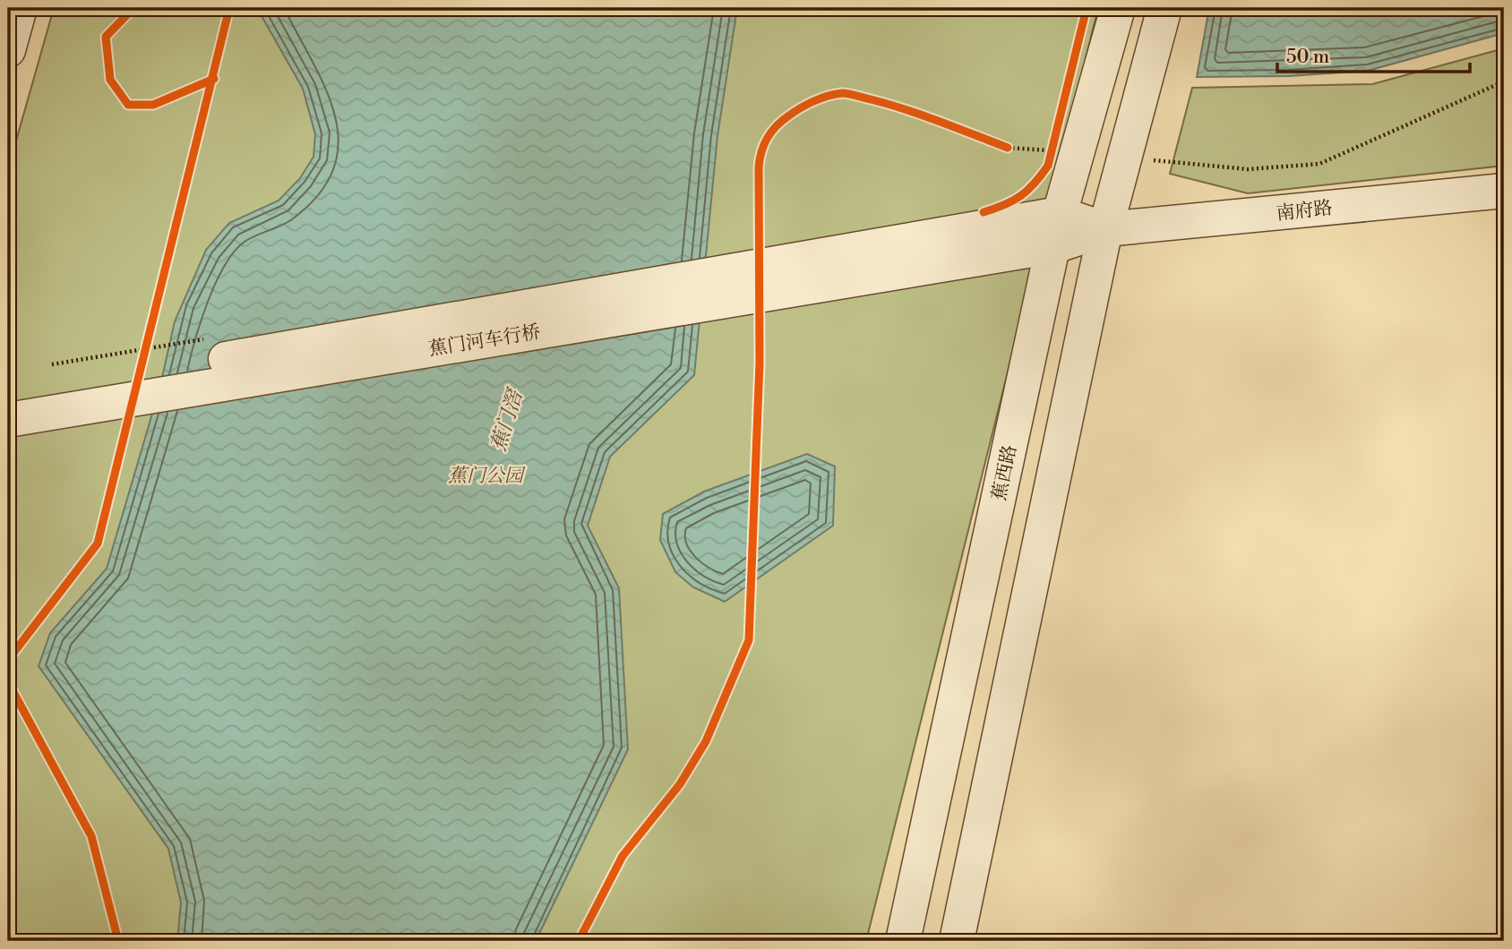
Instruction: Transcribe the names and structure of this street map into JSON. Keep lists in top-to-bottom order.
{
  "streets": {
    "street": ["南府路", "蕉门河车行桥", "蕉西路"]
  },
  "crossings": [
    ["南府路", "蕉门河车行桥"],
    ["南府路", "蕉西路"]
  ],
  "water": ["蕉门滘"],
  "parks": ["蕉门公园"],
  "scale_bar": "50 m"
}
